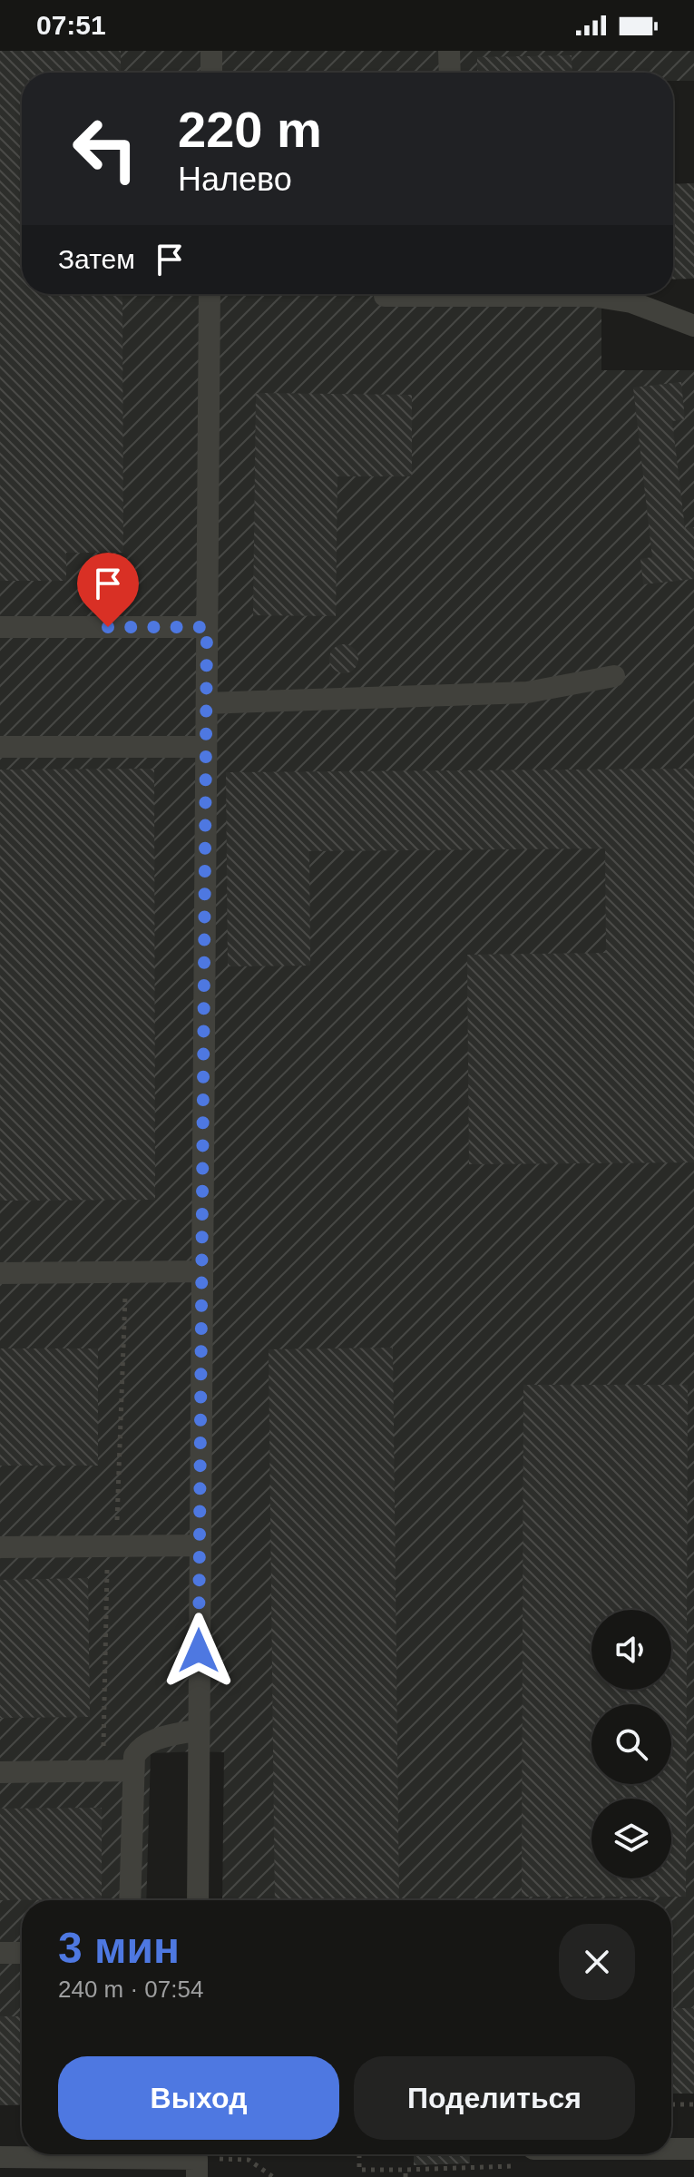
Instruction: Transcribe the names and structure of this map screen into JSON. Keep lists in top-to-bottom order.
{
  "page": {
    "status": "07:51",
    "turn": ["220 m", "Налево"],
    "then": "Затем",
    "heading": ["3 мин", "240 m · 07:54"],
    "buttons": ["Выход", "Поделиться"]
  }
}
